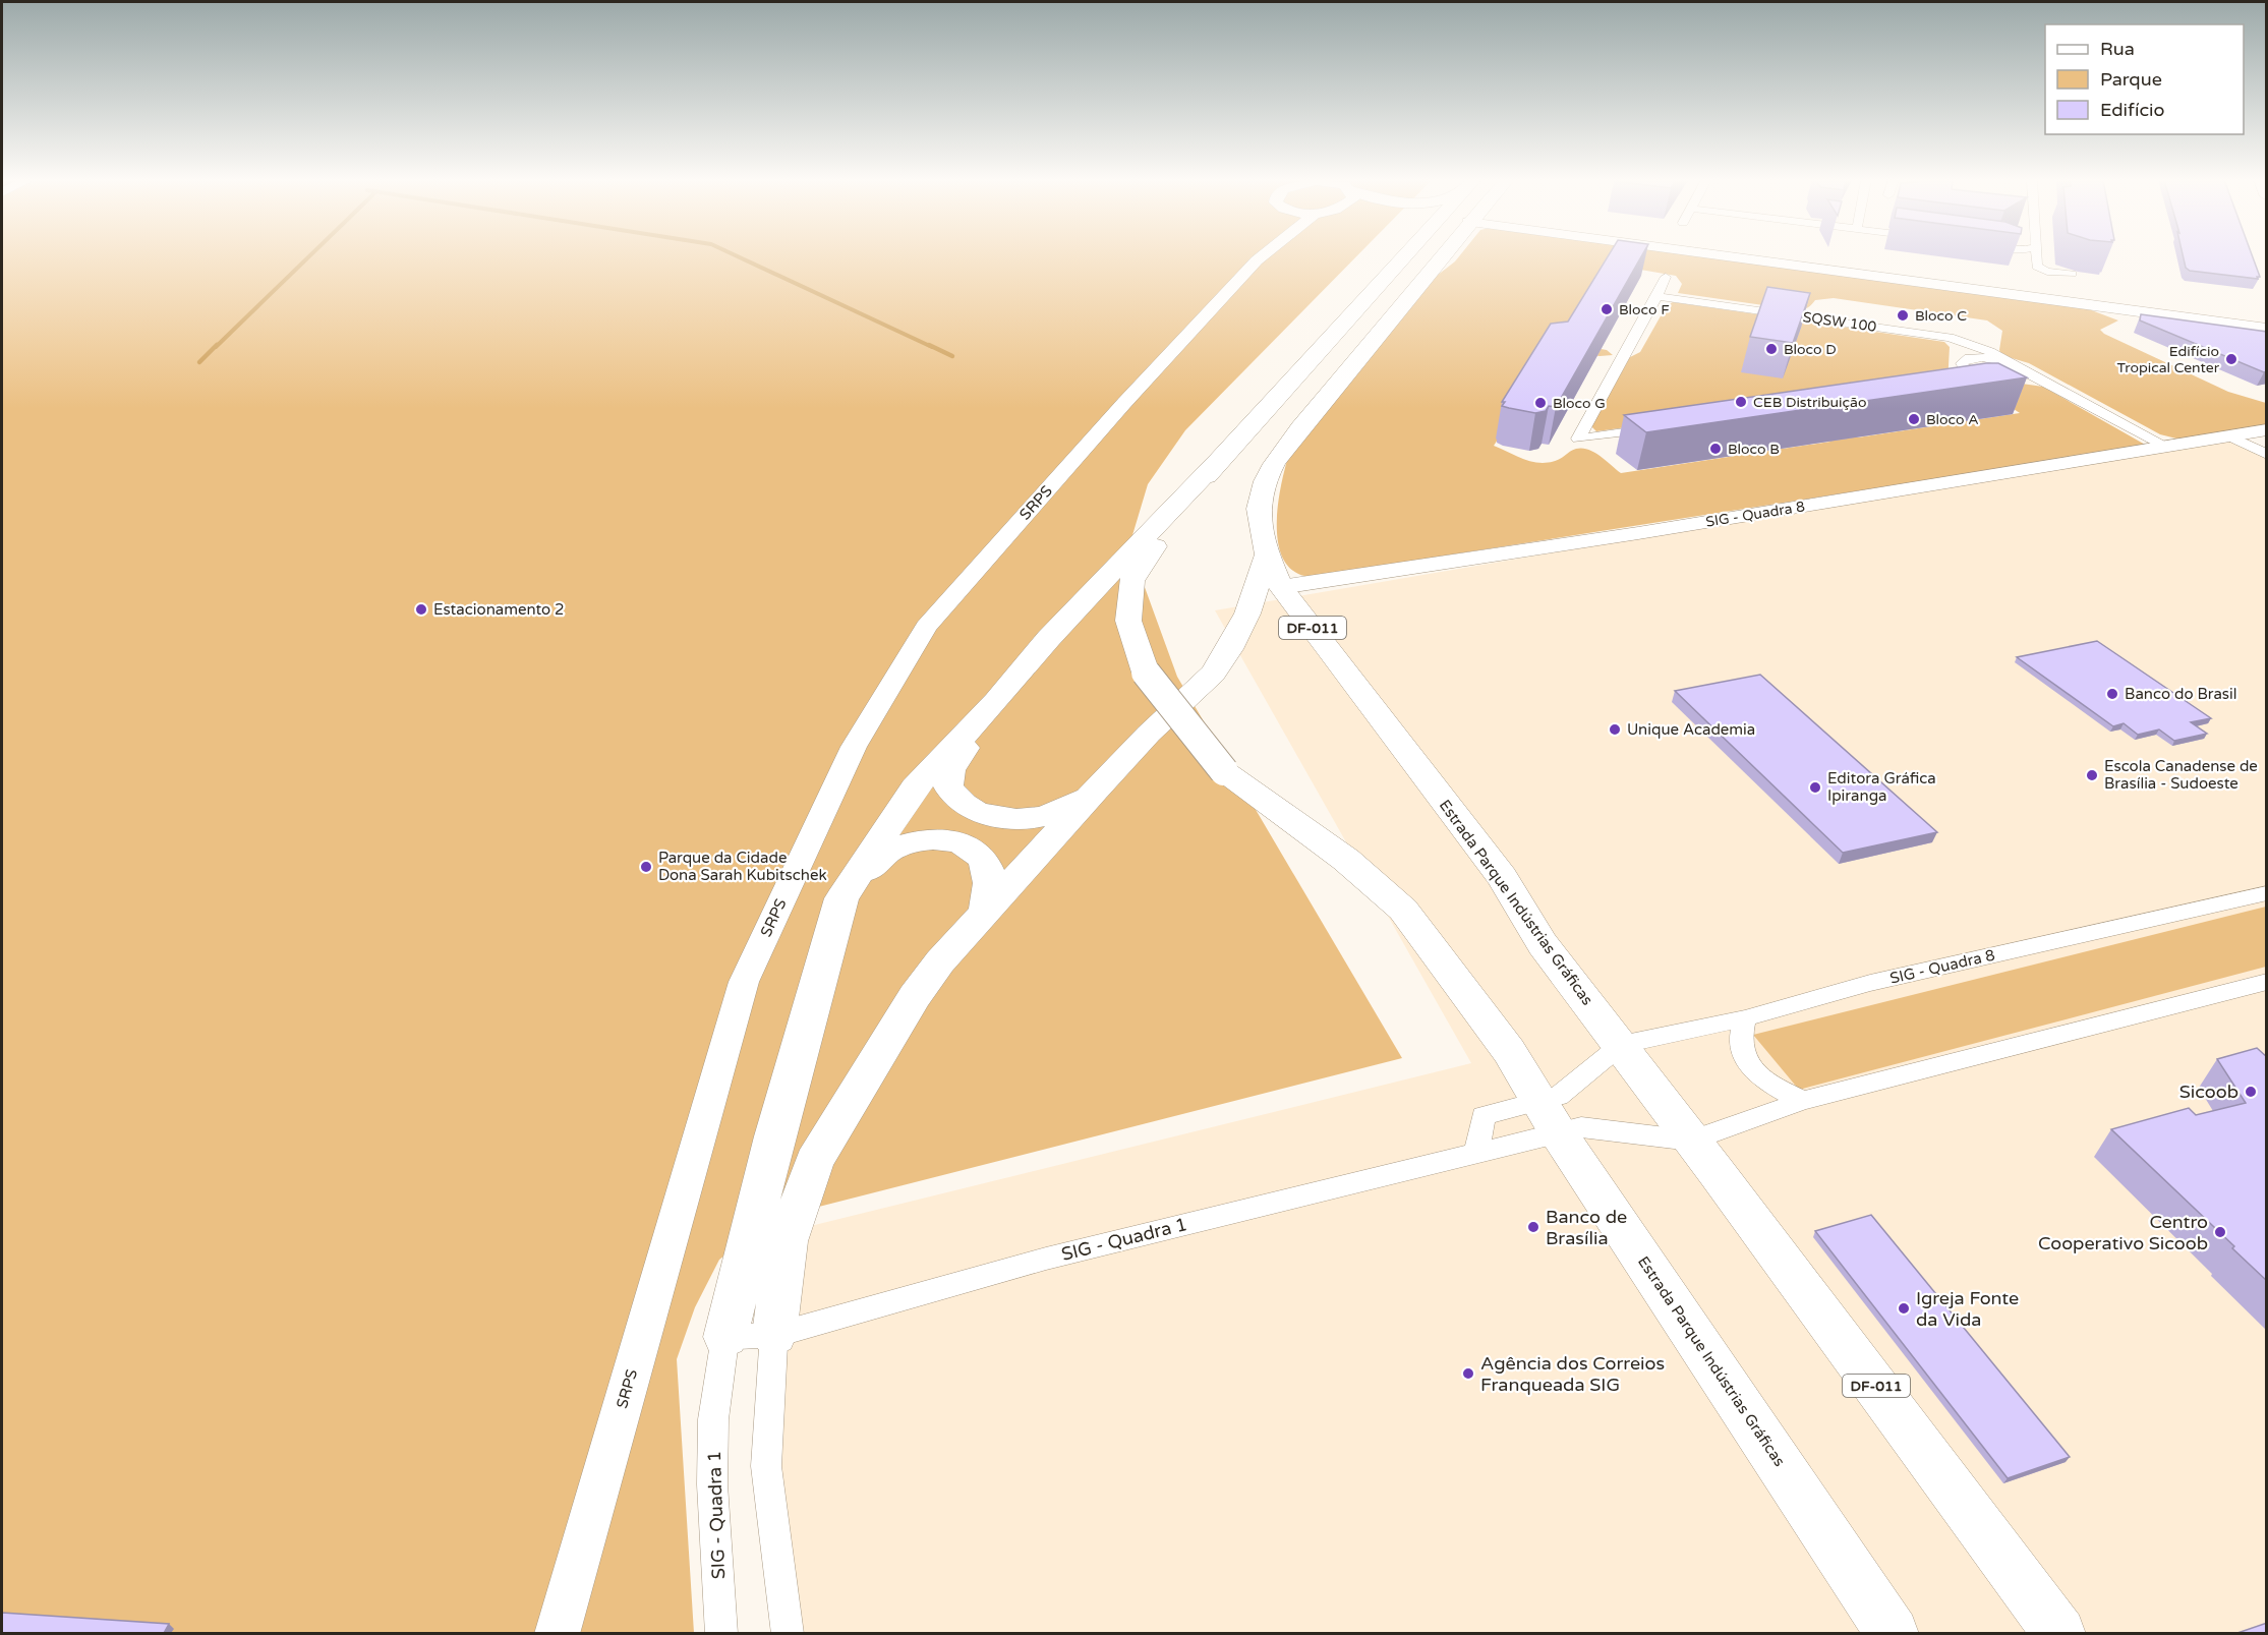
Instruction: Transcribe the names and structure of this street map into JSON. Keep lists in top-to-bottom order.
{
  "streets": {
    "main road": [
      "SRPS",
      "SIG - Quadra 8",
      "DF-011",
      "Estrada Parque Indústrias Gráficas"
    ],
    "street": ["SQSW 100", "SIG - Quadra 1"]
  },
  "crossings": [
    ["SIG - Quadra 8", "Estrada Parque Indústrias Gráficas"],
    ["Estrada Parque Indústrias Gráficas", "SIG - Quadra 1"]
  ],
  "places": [
    "Bloco F",
    "Bloco C",
    "Bloco D",
    "Edifício Tropical Center",
    "CEB Distribuição",
    "Bloco G",
    "Bloco A",
    "Bloco B",
    "Estacionamento 2",
    "Banco do Brasil",
    "Unique Academia",
    "Escola Canadense de Brasília - Sudoeste",
    "Editora Gráfica Ipiranga",
    "Parque da Cidade Dona Sarah Kubitschek",
    "Sicoob",
    "Banco de Brasília",
    "Centro Cooperativo Sicoob",
    "Igreja Fonte da Vida",
    "Agência dos Correios Franqueada SIG"
  ],
  "legend": ["Rua", "Parque", "Edifício"]
}
